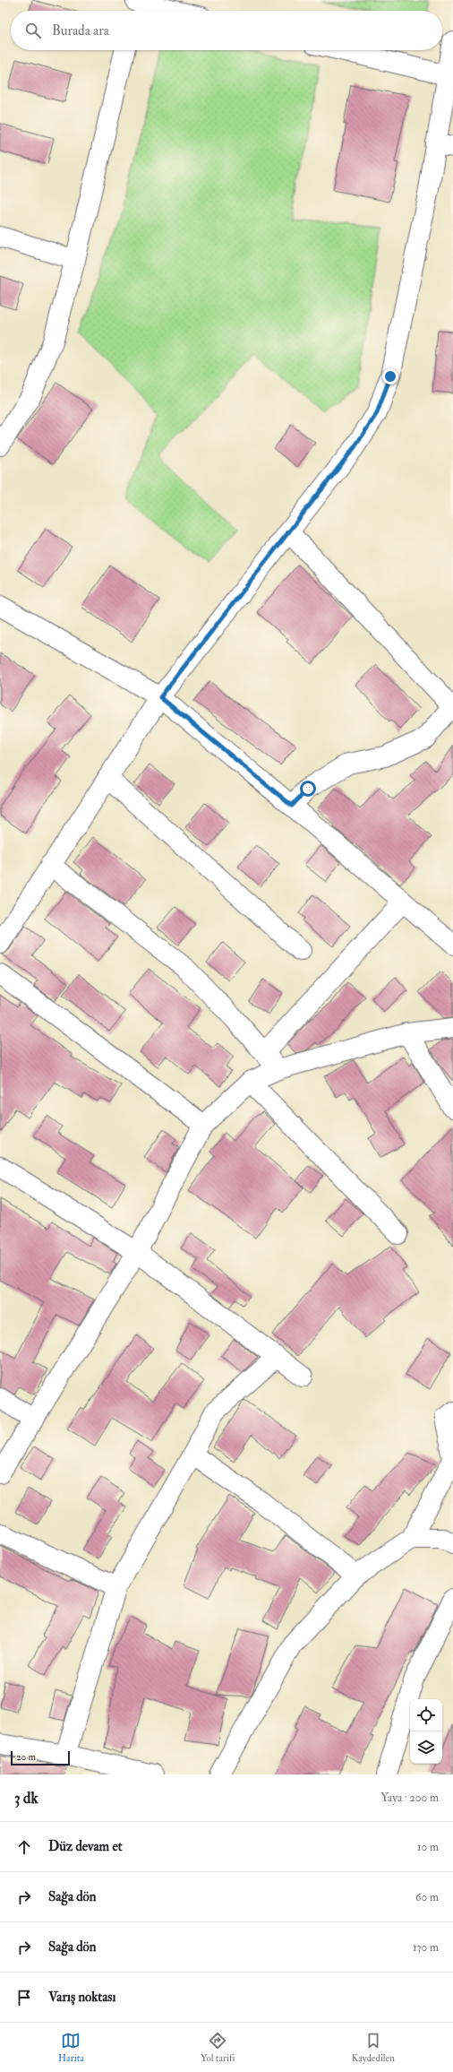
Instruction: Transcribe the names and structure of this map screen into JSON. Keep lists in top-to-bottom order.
{
  "scale_bar": "20 m",
  "page": {
    "search": "Burada ara",
    "scale": "20 m",
    "heading": ["3 dk", "Yaya · 200 m"],
    "list": [
      ["Düz devam et", "10 m"],
      ["Sağa dön", "60 m"],
      ["Sağa dön", "130 m"],
      "Varış noktası"
    ],
    "nav": ["Harita", "Yol tarifi", "Kaydedilen"]
  }
}
